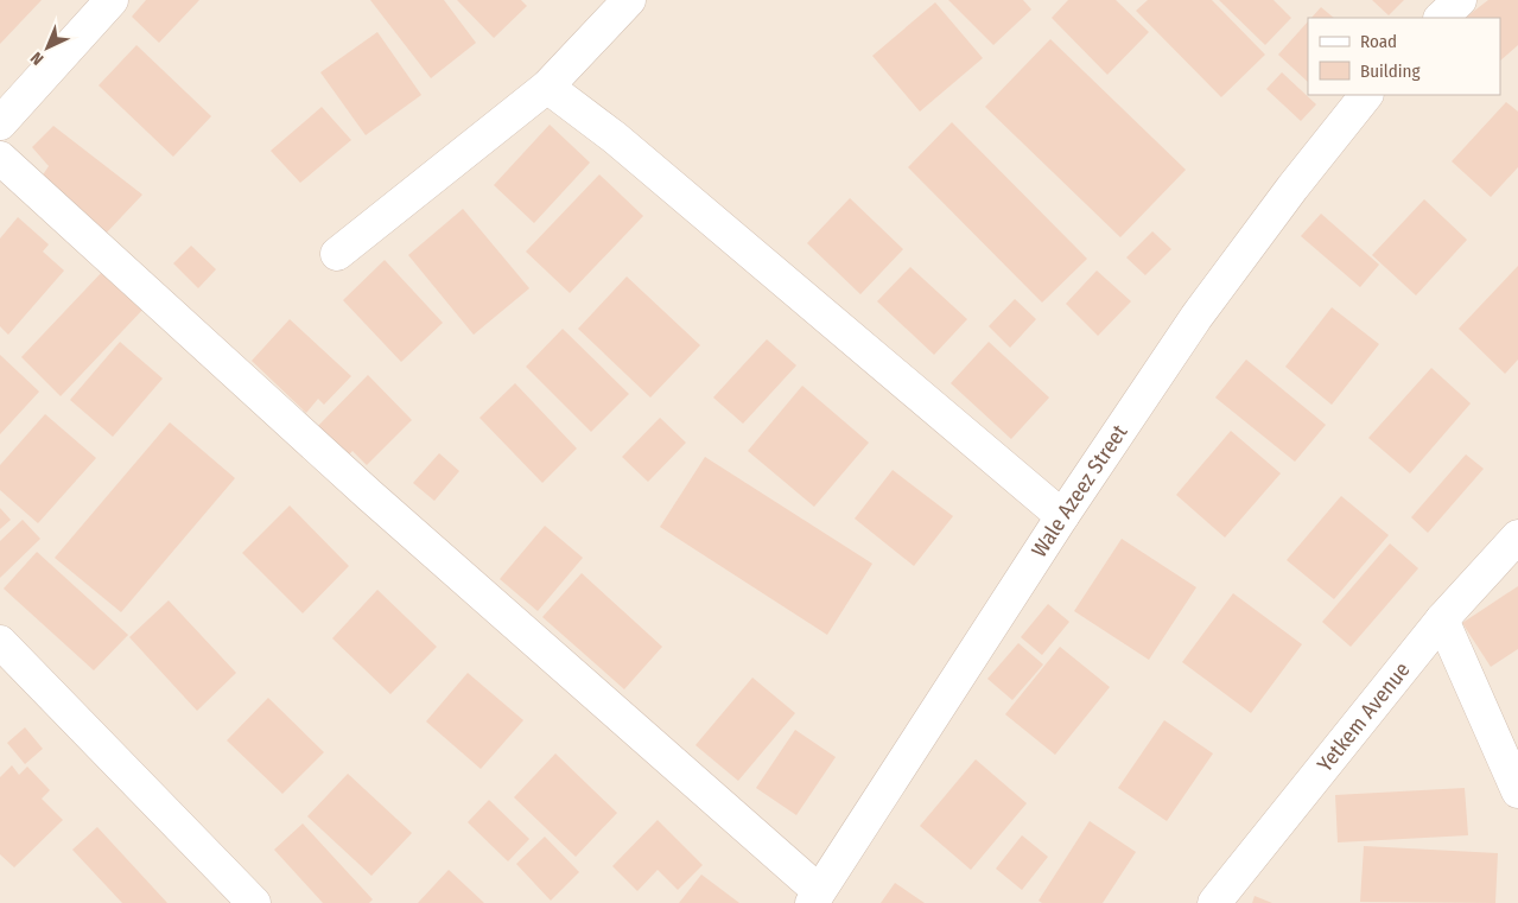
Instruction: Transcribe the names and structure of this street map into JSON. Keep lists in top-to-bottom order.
{
  "streets": {
    "street": ["Wale Azeez Street", "Yetkem Avenue"]
  },
  "legend": ["Road", "Building"],
  "north": "bottom left"
}
